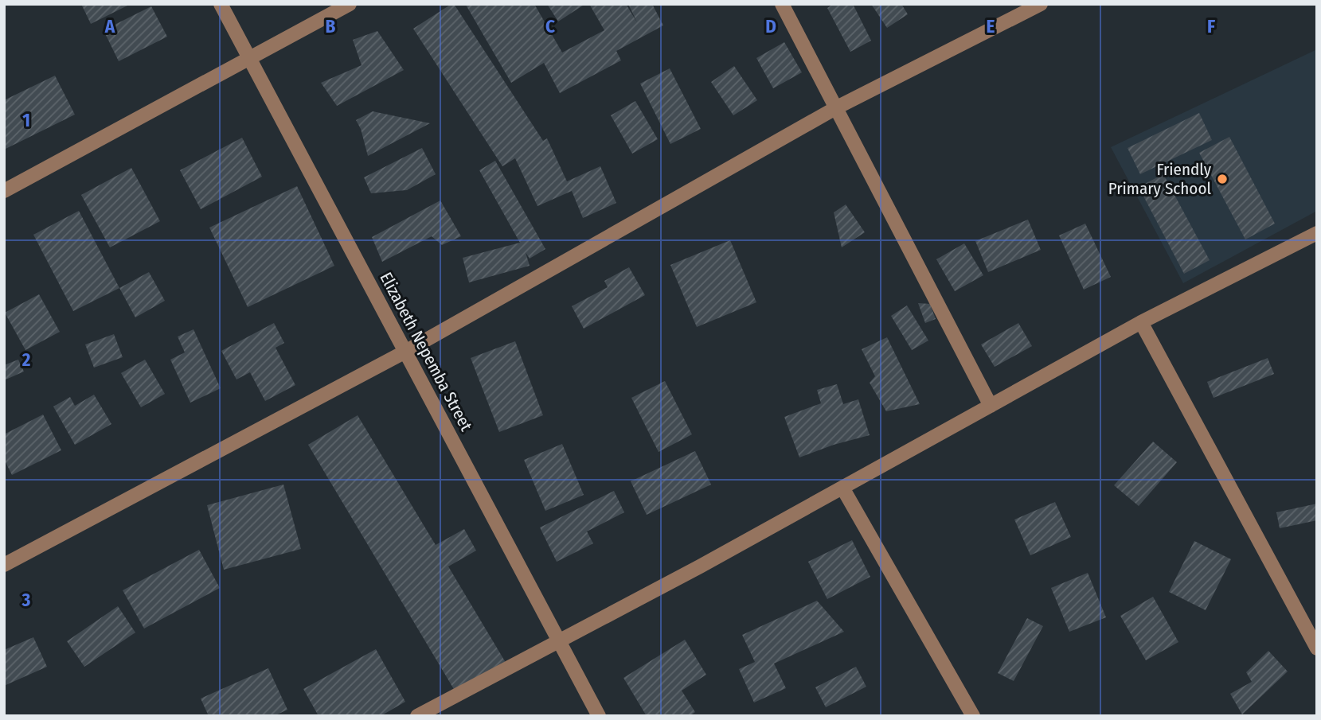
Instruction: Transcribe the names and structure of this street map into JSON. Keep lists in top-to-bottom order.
{
  "streets": {
    "street": ["Elizabeth Nepemba Street"]
  },
  "places": ["Friendly Primary School"],
  "grid": {
    "columns": [
      "A",
      "B",
      "C",
      "D",
      "E",
      "F"
    ],
    "rows": ["1", "2", "3"]
  }
}
